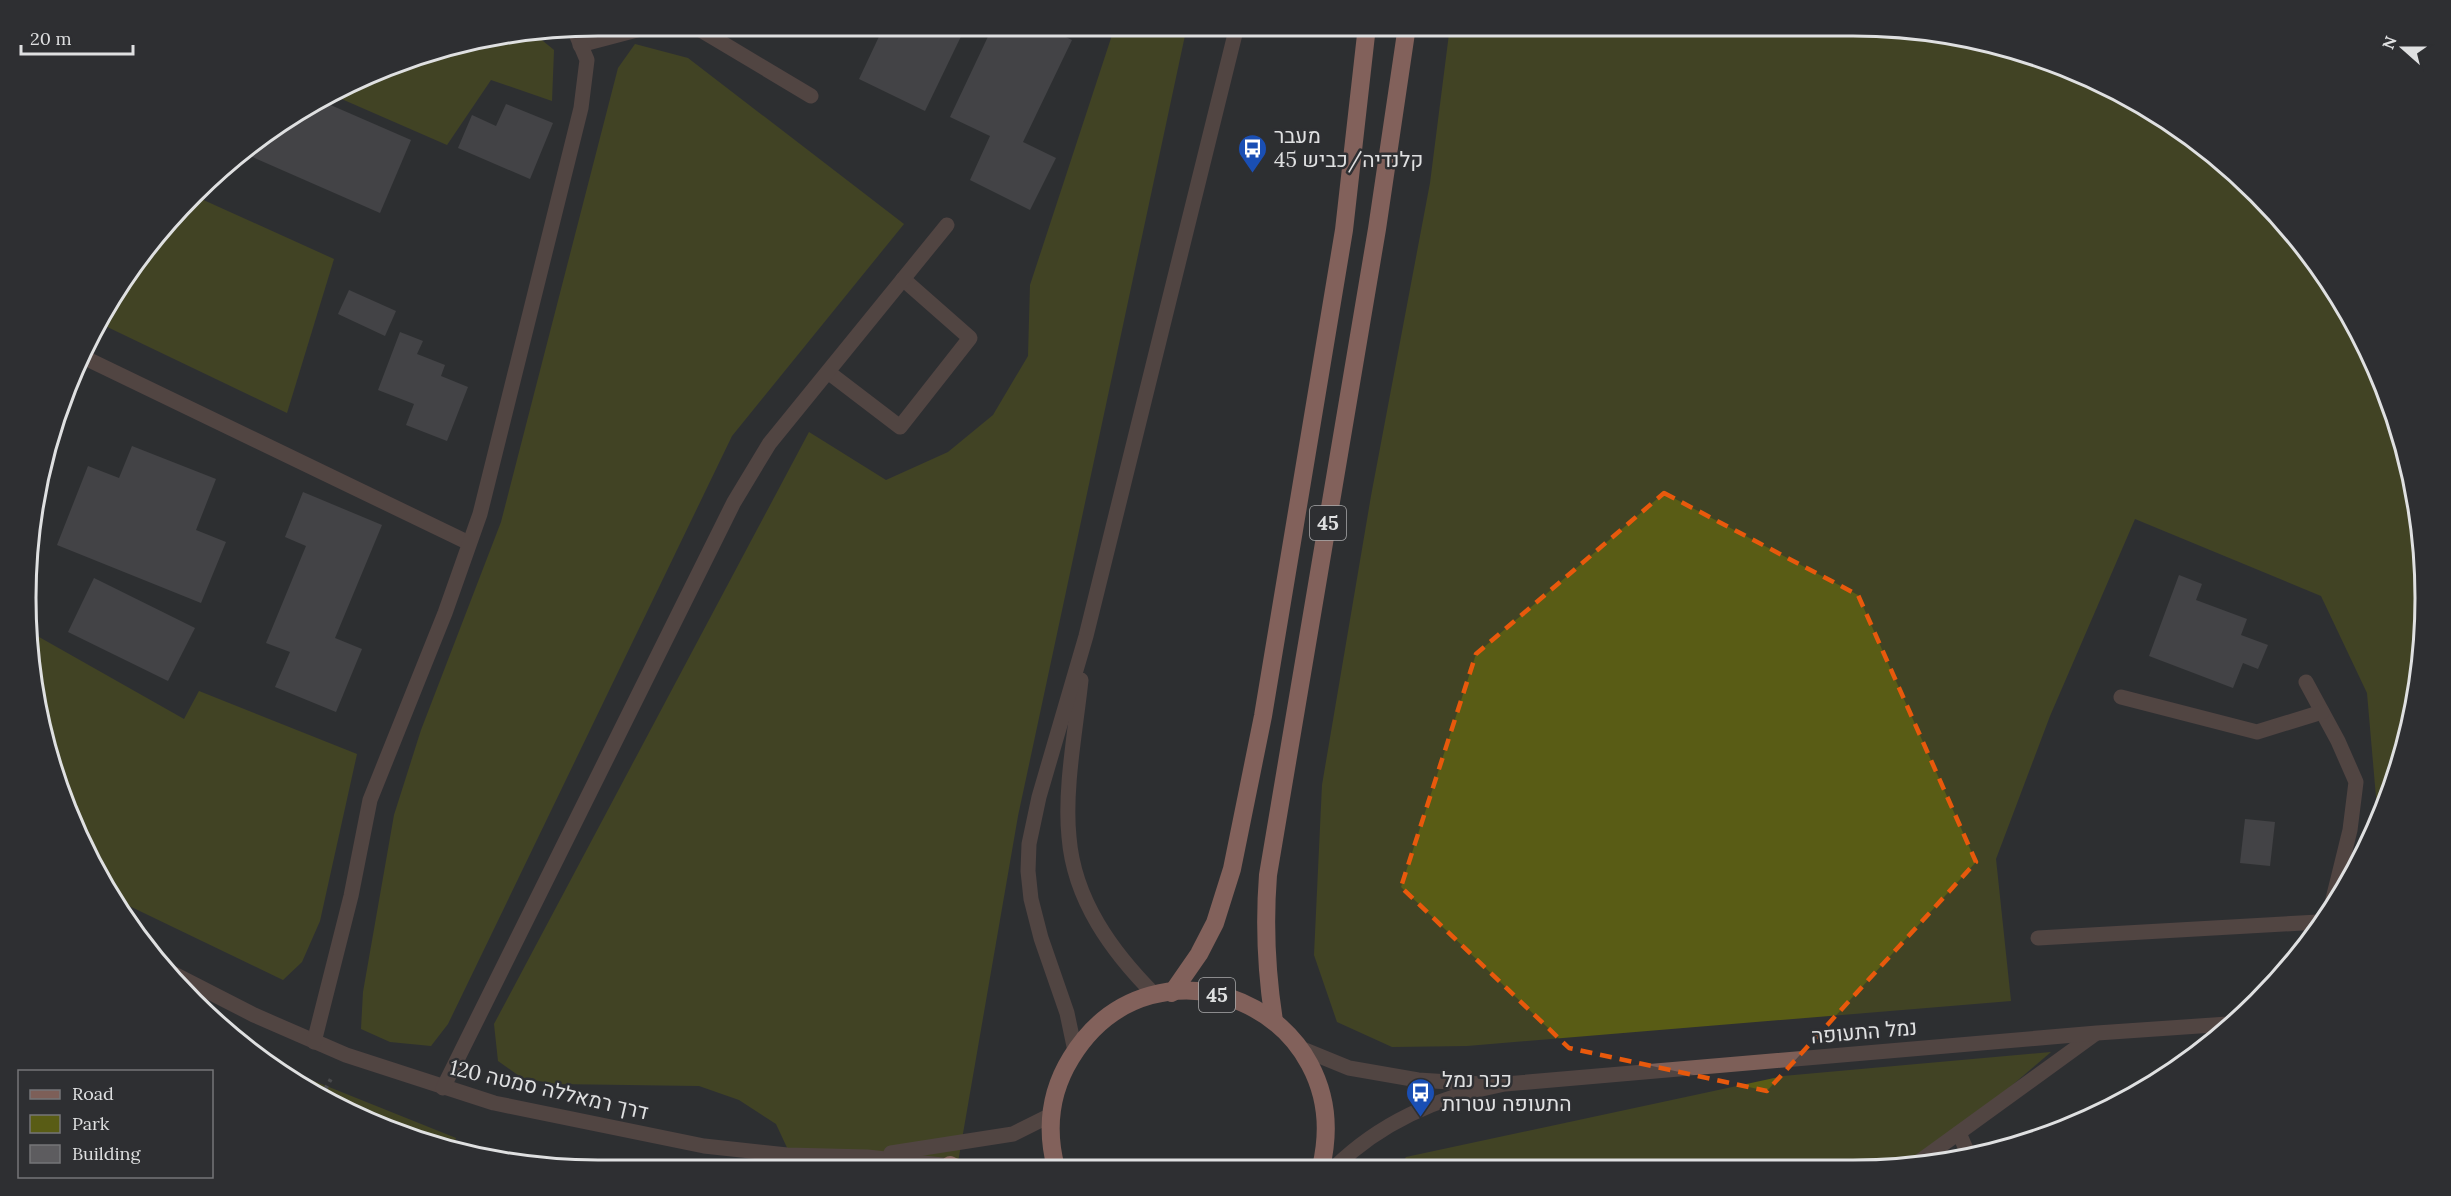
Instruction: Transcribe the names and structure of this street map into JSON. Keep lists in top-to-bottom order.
{
  "streets": {
    "highway": ["45"],
    "street": ["נמל התעופה", "דרך רמאללה סמטה 120"]
  },
  "crossings": [
    ["45", "נמל התעופה"],
    ["45", "דרך רמאללה סמטה 120"]
  ],
  "places": {
    "bus stop": ["מעבר קלנדיה/כביש 45", "ככר נמל התעופה עטרות"]
  },
  "legend": ["Road", "Park", "Building"],
  "scale_bar": "20 m",
  "north": "left"
}
